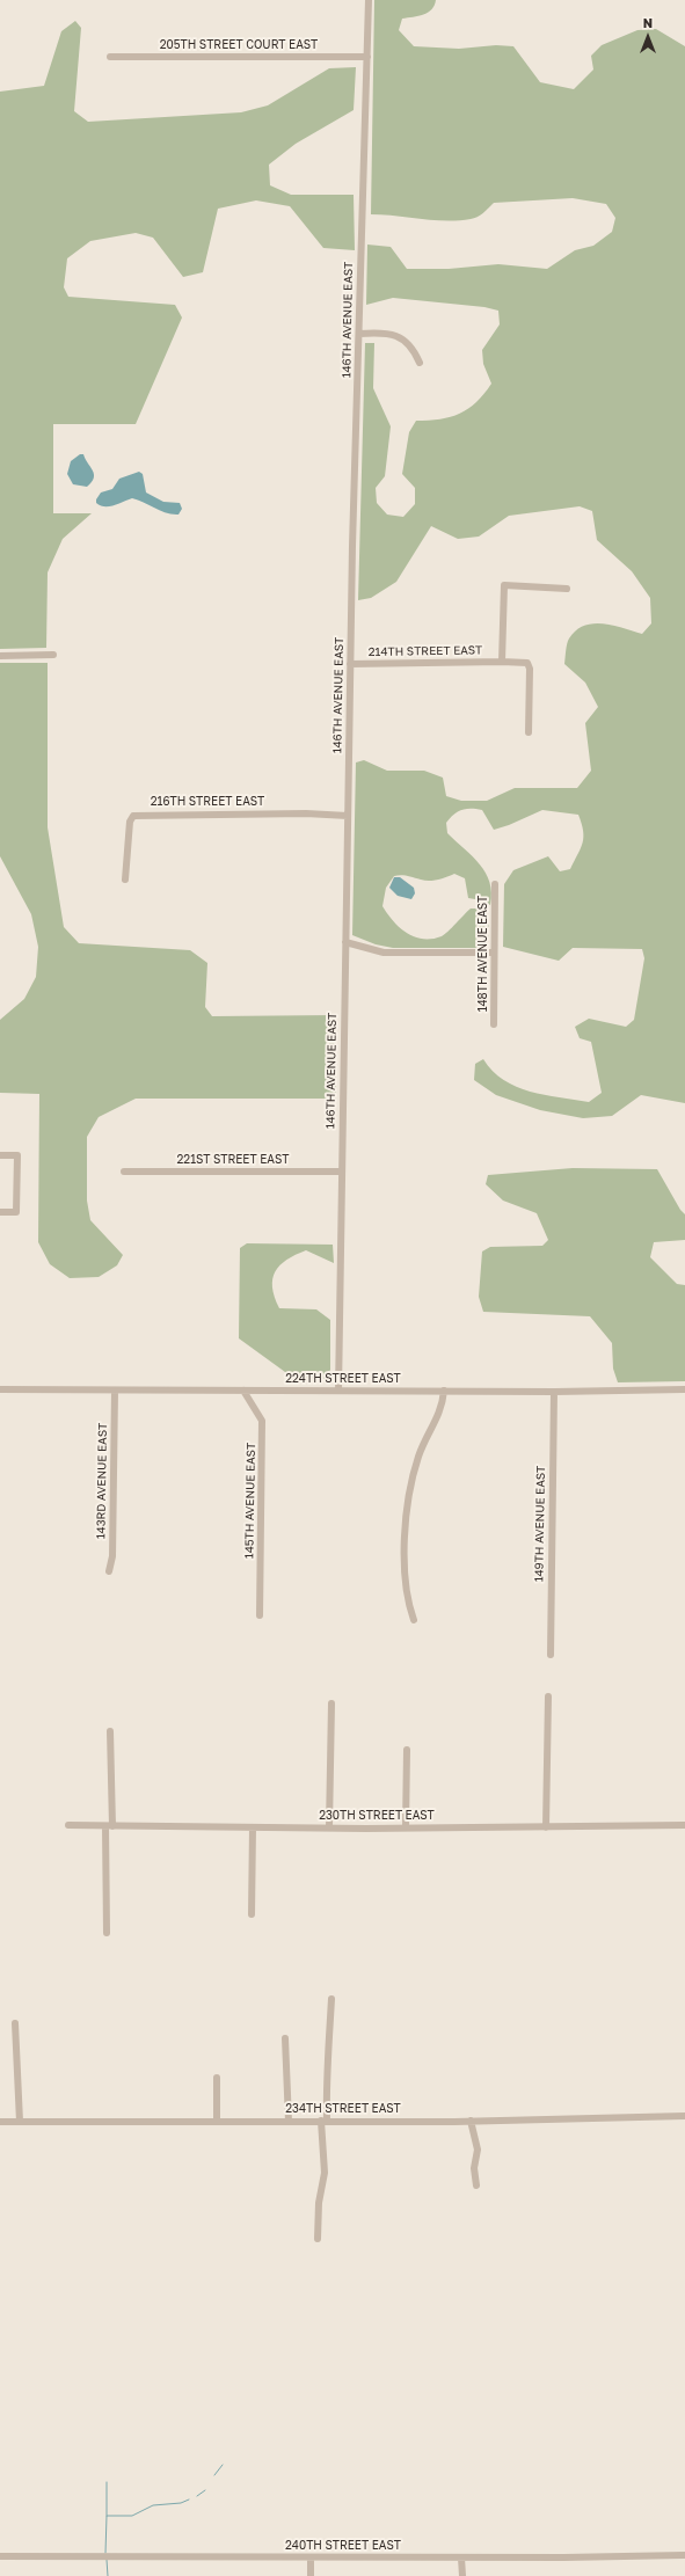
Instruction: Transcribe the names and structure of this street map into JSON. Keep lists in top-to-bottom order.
{
  "streets": {
    "street": [
      "205TH STREET COURT EAST",
      "146TH AVENUE EAST",
      "214TH STREET EAST",
      "216TH STREET EAST",
      "148TH AVENUE EAST",
      "221ST STREET EAST",
      "224TH STREET EAST",
      "143RD AVENUE EAST",
      "145TH AVENUE EAST",
      "149TH AVENUE EAST",
      "230TH STREET EAST",
      "234TH STREET EAST",
      "240TH STREET EAST"
    ]
  },
  "crossings": [
    ["205TH STREET COURT EAST", "146TH AVENUE EAST"],
    ["146TH AVENUE EAST", "214TH STREET EAST"],
    ["146TH AVENUE EAST", "216TH STREET EAST"],
    ["146TH AVENUE EAST", "221ST STREET EAST"],
    ["146TH AVENUE EAST", "224TH STREET EAST"],
    ["224TH STREET EAST", "143RD AVENUE EAST"],
    ["224TH STREET EAST", "145TH AVENUE EAST"],
    ["224TH STREET EAST", "149TH AVENUE EAST"]
  ],
  "north": "top"
}
